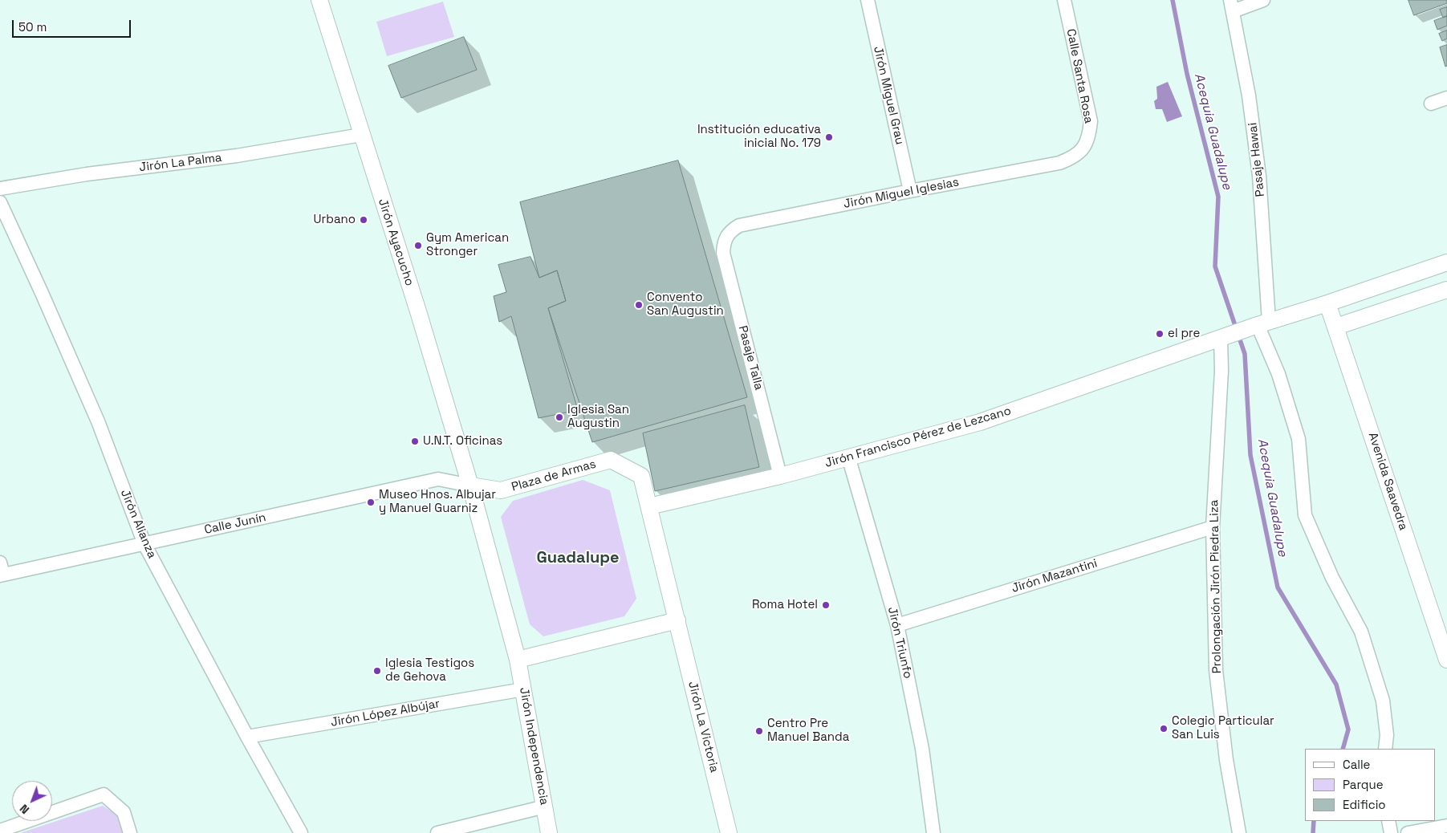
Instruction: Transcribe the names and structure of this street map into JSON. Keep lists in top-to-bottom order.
{
  "streets": {
    "street": [
      "Calle Santa Rosa",
      "Jirón Miguel Grau",
      "Pasaje Hawai",
      "Jirón La Palma",
      "Jirón Miguel Iglesias",
      "Jirón Ayacucho",
      "Pasaje Talla",
      "Jirón Francisco Pérez de Lezcano",
      "Plaza de Armas",
      "Avenida Saavedra",
      "Jirón Alianza",
      "Calle Junín",
      "Jirón Mazantini",
      "Prolongación Jirón Piedra Liza",
      "Jirón Triunfo",
      "Jirón López Albújar",
      "Jirón La Victoria",
      "Jirón Independencia"
    ]
  },
  "crossings": [
    ["Calle Santa Rosa", "Jirón Miguel Iglesias"],
    ["Jirón Miguel Grau", "Jirón Miguel Iglesias"],
    ["Pasaje Hawai", "Jirón Francisco Pérez de Lezcano"],
    ["Jirón La Palma", "Jirón Ayacucho"],
    ["Jirón Miguel Iglesias", "Pasaje Talla"],
    ["Jirón Ayacucho", "Plaza de Armas"],
    ["Jirón Ayacucho", "Calle Junín"],
    ["Pasaje Talla", "Jirón Francisco Pérez de Lezcano"],
    ["Jirón Francisco Pérez de Lezcano", "Plaza de Armas"],
    ["Jirón Francisco Pérez de Lezcano", "Avenida Saavedra"],
    ["Jirón Francisco Pérez de Lezcano", "Prolongación Jirón Piedra Liza"],
    ["Jirón Francisco Pérez de Lezcano", "Jirón Triunfo"],
    ["Plaza de Armas", "Calle Junín"],
    ["Plaza de Armas", "Jirón La Victoria"],
    ["Jirón Alianza", "Calle Junín"],
    ["Jirón Alianza", "Jirón López Albújar"],
    ["Jirón Mazantini", "Prolongación Jirón Piedra Liza"],
    ["Jirón Mazantini", "Jirón Triunfo"],
    ["Jirón López Albújar", "Jirón Independencia"]
  ],
  "districts": ["Guadalupe"],
  "water": ["Acequia Guadalupe"],
  "places": [
    "Institución educativa inicial No. 179",
    "Urbano",
    "Gym American Stronger",
    "Convento San Augustin",
    "el pre",
    "Iglesia San Augustin",
    "U.N.T. Oficinas",
    "Museo Hnos. Albujar y Manuel Guarniz",
    "Roma Hotel",
    "Iglesia Testigos de Gehova",
    "Colegio Particular San Luis",
    "Centro Pre Manuel Banda"
  ],
  "legend": ["Calle", "Parque", "Edificio"],
  "scale_bar": "50 m",
  "north": "bottom left"
}
